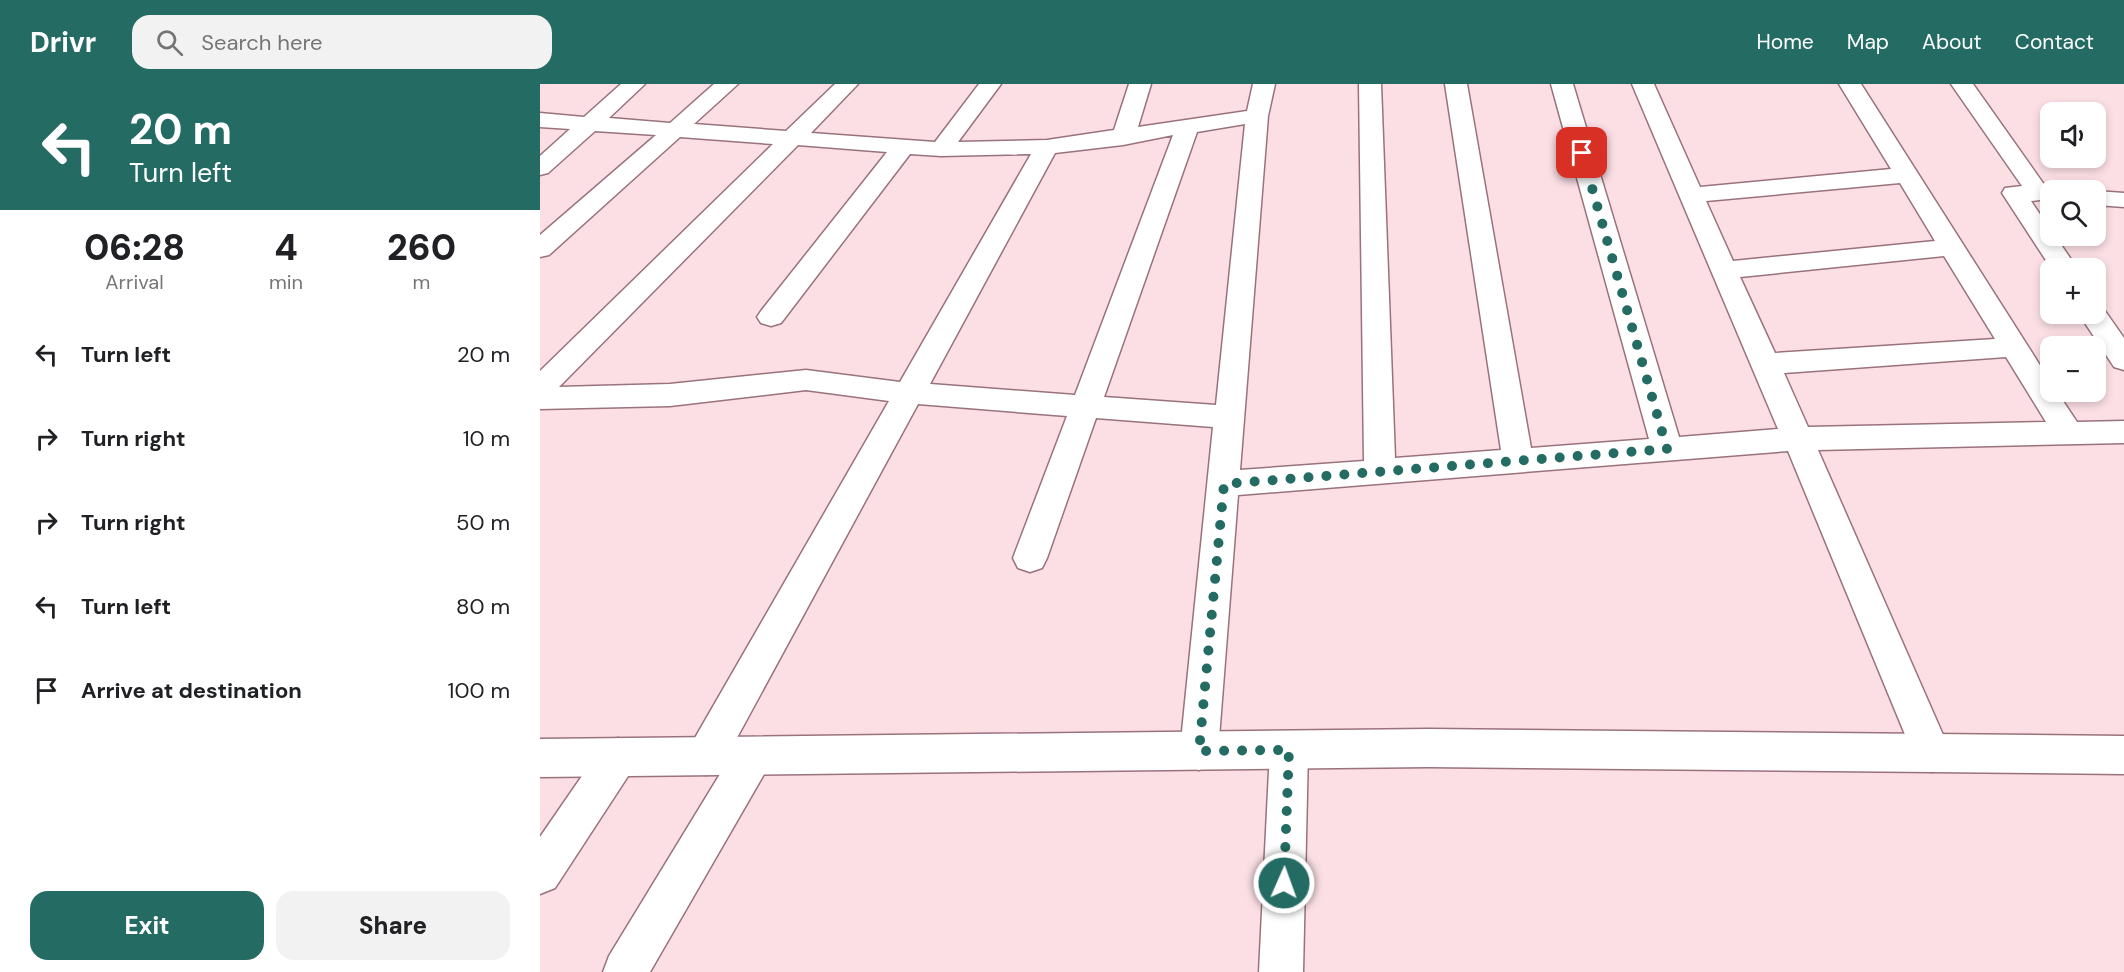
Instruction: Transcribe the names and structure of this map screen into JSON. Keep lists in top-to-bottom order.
{
  "page": {
    "header": "Drivr",
    "search": "Search here",
    "nav": [
      "Home",
      "Map",
      "About",
      "Contact"
    ],
    "turn": ["20 m", "Turn left"],
    "map_buttons": ["+", "−"],
    "eta": [
      "06:28",
      "Arrival",
      "4",
      "min",
      "260",
      "m"
    ],
    "list": [
      {
        "name": "Turn left",
        "value": "20 m"
      },
      {
        "name": "Turn right",
        "value": "10 m"
      },
      {
        "name": "Turn right",
        "value": "50 m"
      },
      {
        "name": "Turn left",
        "value": "80 m"
      },
      {
        "name": "Arrive at destination",
        "value": "100 m"
      }
    ],
    "buttons": ["Exit", "Share"]
  }
}
